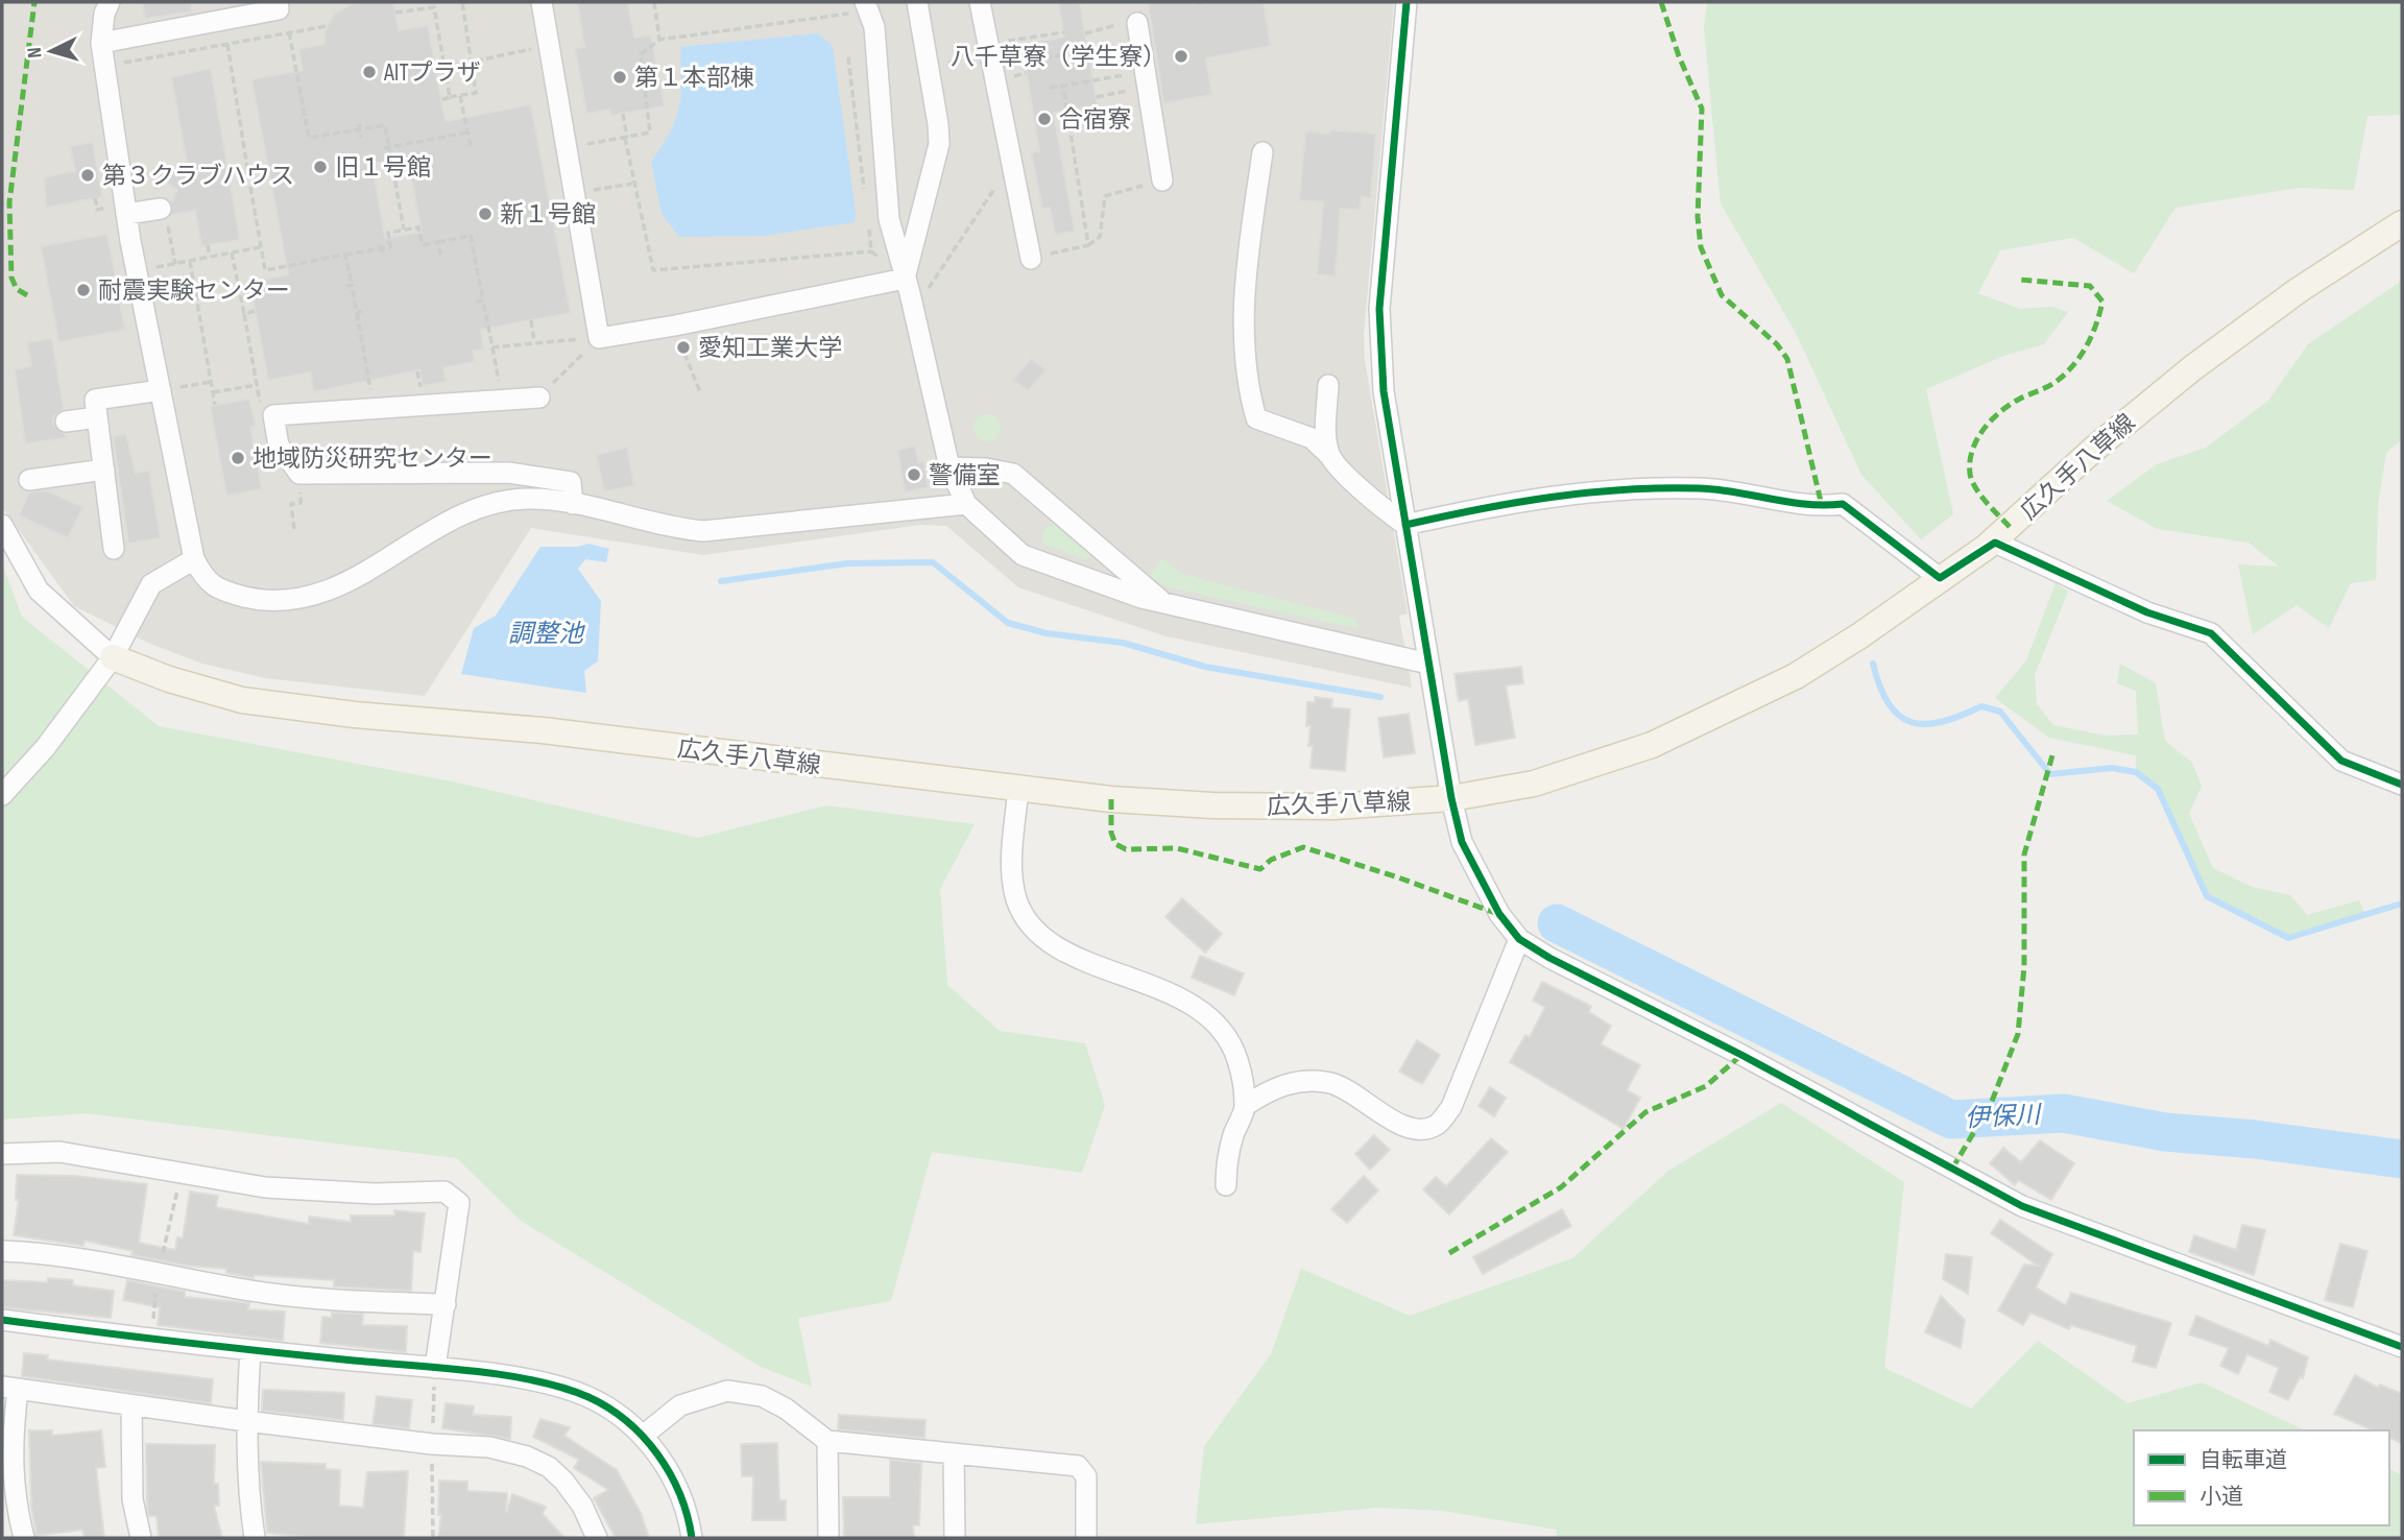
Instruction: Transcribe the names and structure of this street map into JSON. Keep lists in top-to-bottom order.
{
  "streets": {
    "main road": ["広久手八草線"]
  },
  "water": ["調整池", "伊保川"],
  "places": [
    "八千草寮（学生寮）",
    "AITプラザ",
    "第１本部棟",
    "合宿寮",
    "旧１号館",
    "第３クラブハウス",
    "新１号館",
    "耐震実験センター",
    "愛知工業大学",
    "地域防災研究センター",
    "警備室"
  ],
  "legend": ["自転車道", "小道"],
  "north": "left"
}
